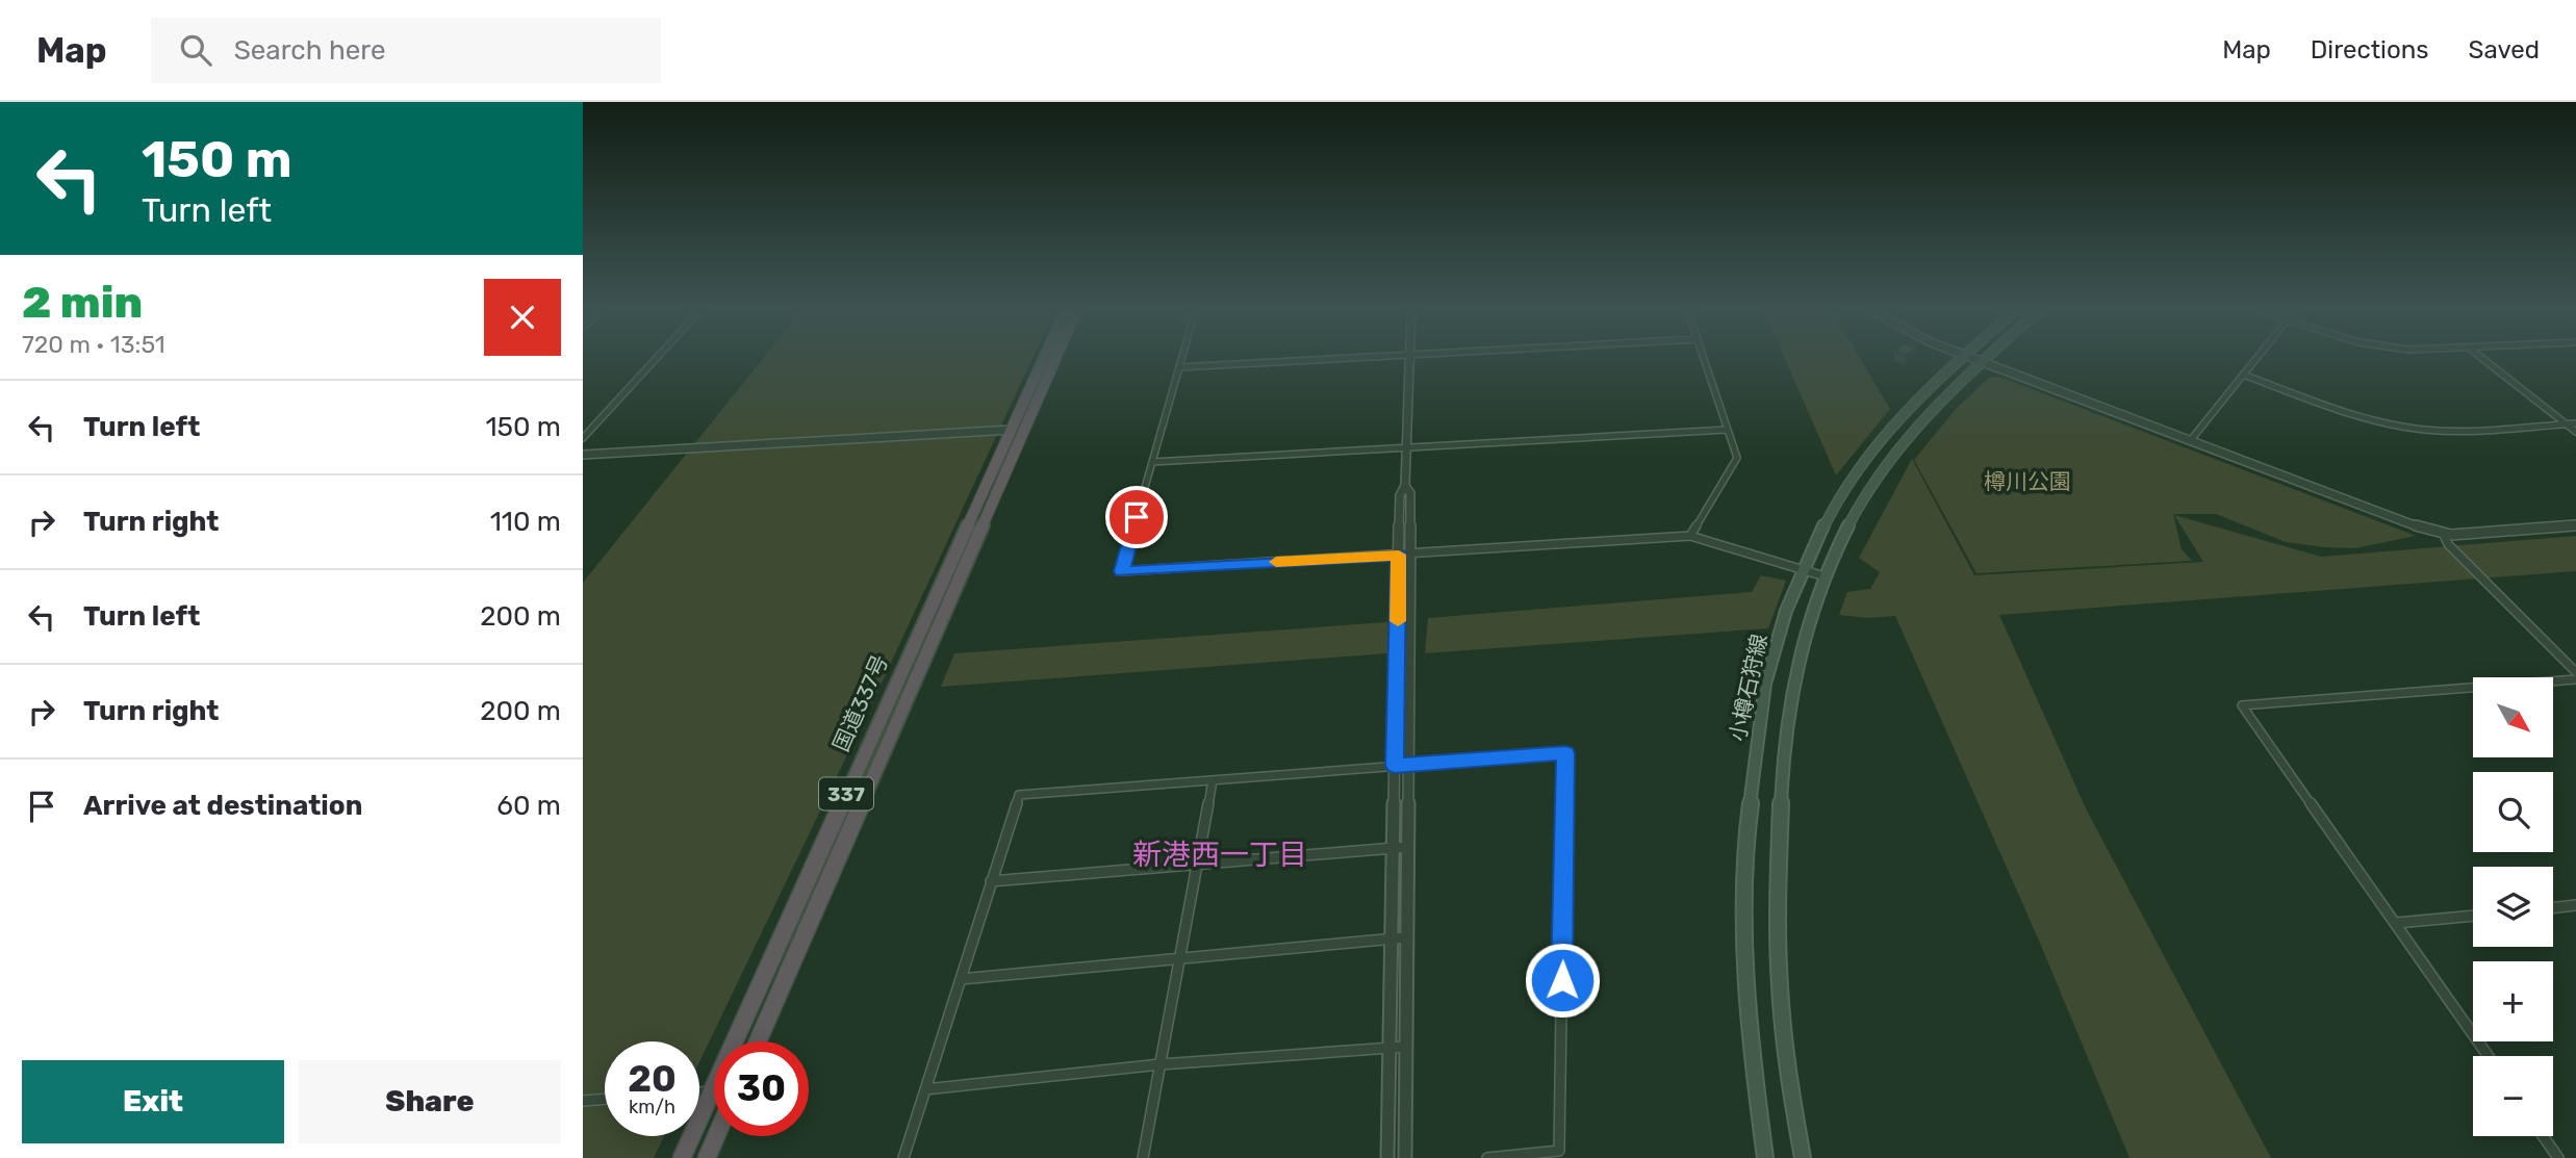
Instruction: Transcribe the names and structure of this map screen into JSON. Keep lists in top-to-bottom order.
{
  "streets": {
    "highway": ["国道337号", "337"],
    "main road": ["小樽石狩線"]
  },
  "districts": ["新港西一丁目"],
  "parks": ["樽川公園"],
  "north": "bottom right",
  "page": {
    "header": "Map",
    "search": "Search here",
    "nav": ["Map", "Directions", "Saved"],
    "turn": ["150 m", "Turn left"],
    "heading": ["2 min", "720 m · 13:51"],
    "list": [
      {
        "name": "Turn left",
        "value": "150 m"
      },
      {
        "name": "Turn right",
        "value": "110 m"
      },
      {
        "name": "Turn left",
        "value": "200 m"
      },
      {
        "name": "Turn right",
        "value": "200 m"
      },
      {
        "name": "Arrive at destination",
        "value": "60 m"
      }
    ],
    "map_buttons": ["+", "−"],
    "speed": "20 km/h",
    "limit": "30",
    "buttons": ["Exit", "Share"]
  }
}
